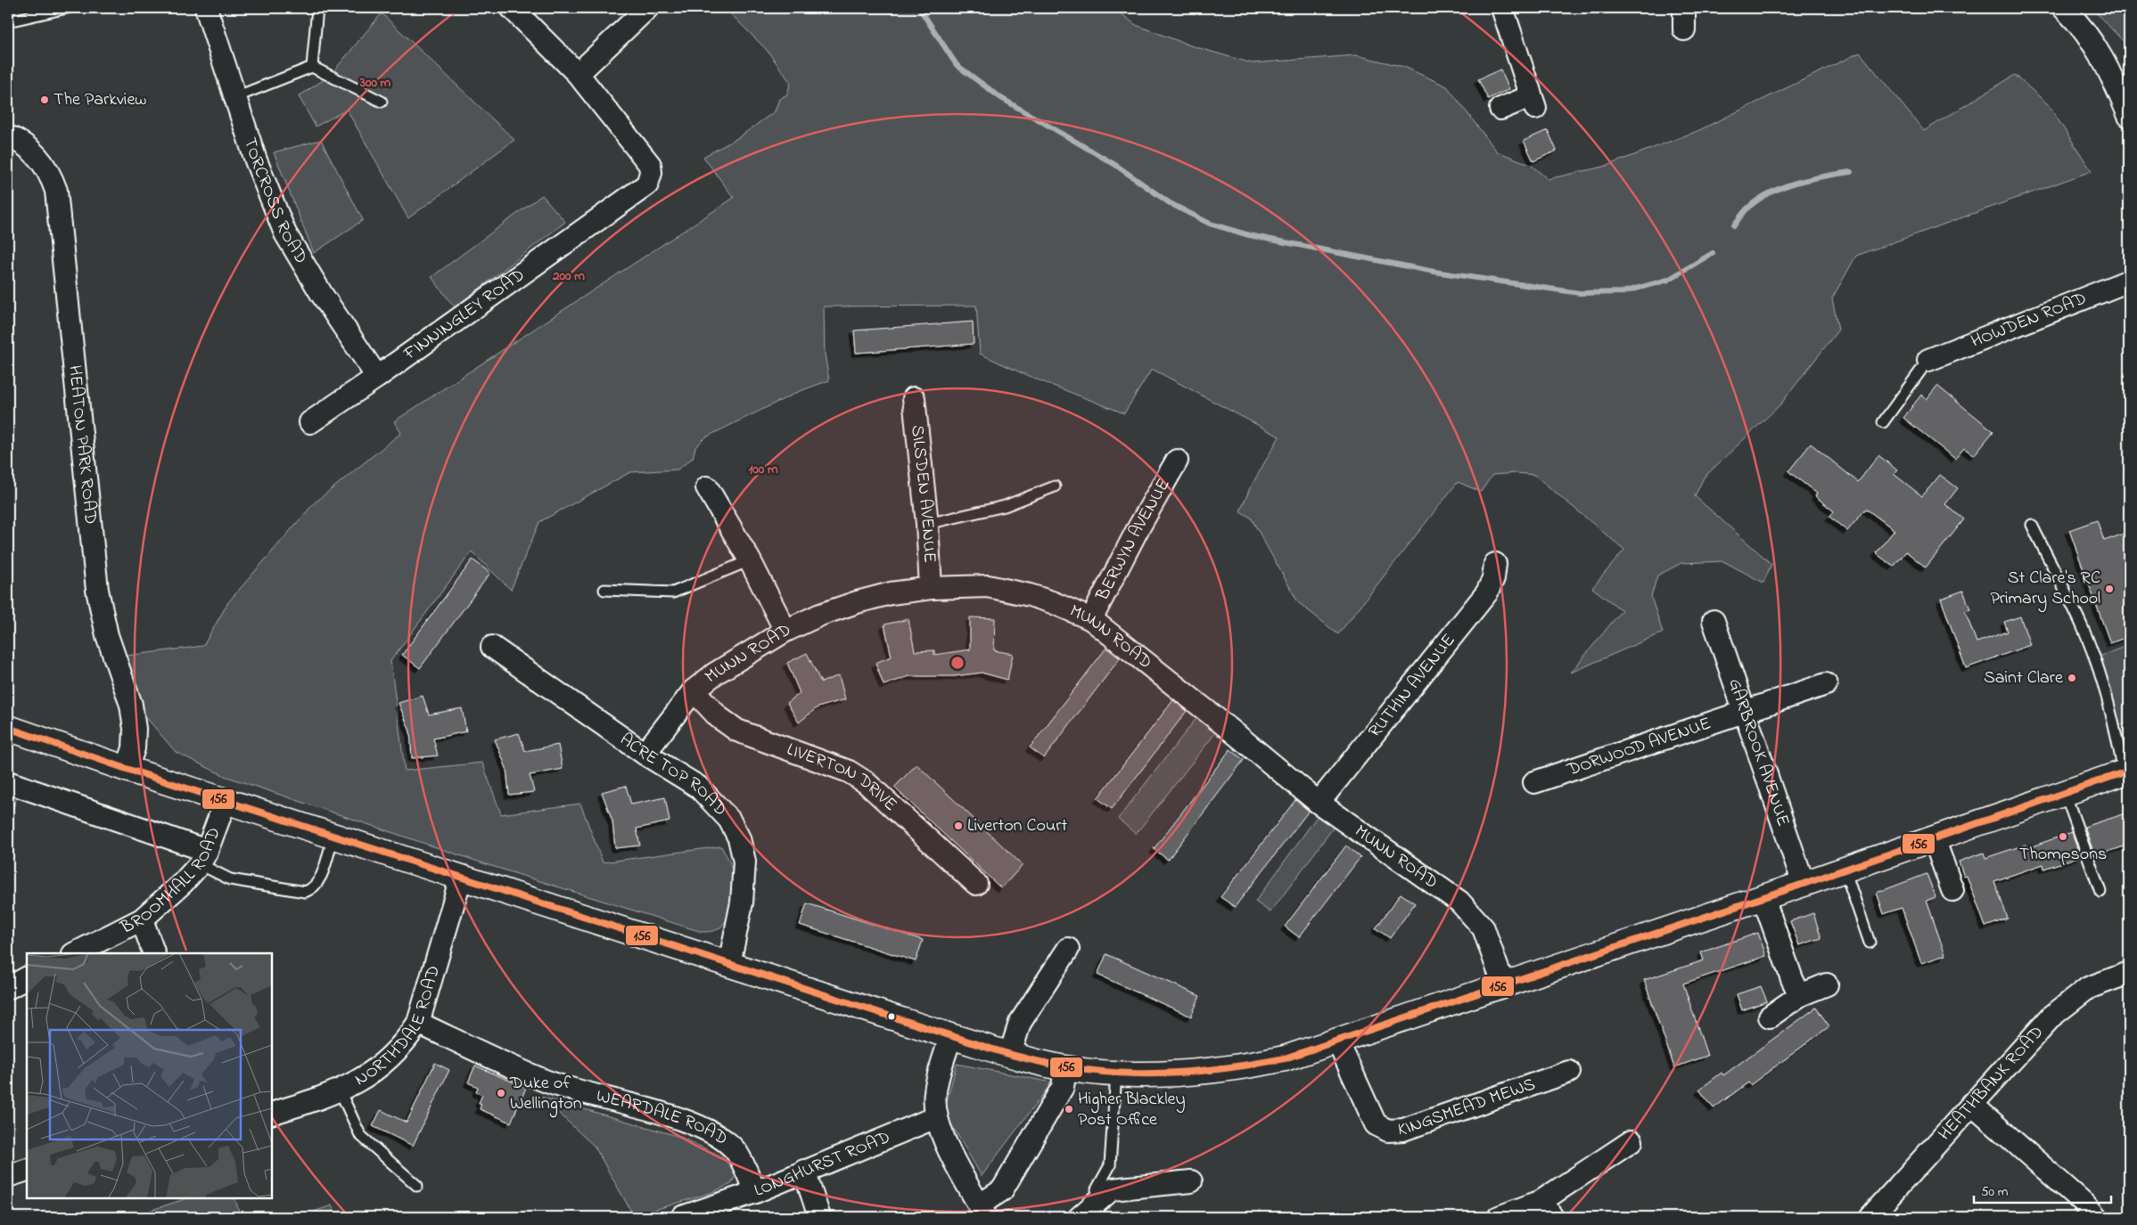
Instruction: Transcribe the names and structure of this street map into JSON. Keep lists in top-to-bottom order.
{
  "streets": {
    "street": [
      "TORCROSS ROAD",
      "FINNINGLEY ROAD",
      "HOWDEN ROAD",
      "HEATON PARK ROAD",
      "SILSDEN AVENUE",
      "BERWYN AVENUE",
      "MUNN ROAD",
      "RUTHIN AVENUE",
      "DORWOOD AVENUE",
      "GARBROOK AVENUE",
      "ACRE TOP ROAD",
      "LIVERTON DRIVE",
      "BROOMHALL ROAD",
      "NORTHDALE ROAD",
      "HEATHBANK ROAD",
      "KINGSMEAD MEWS",
      "WEARDALE ROAD",
      "LONGHURST ROAD"
    ]
  },
  "crossings": [
    ["TORCROSS ROAD", "FINNINGLEY ROAD"],
    ["SILSDEN AVENUE", "MUNN ROAD"],
    ["BERWYN AVENUE", "MUNN ROAD"],
    ["MUNN ROAD", "RUTHIN AVENUE"],
    ["MUNN ROAD", "ACRE TOP ROAD"],
    ["MUNN ROAD", "LIVERTON DRIVE"],
    ["DORWOOD AVENUE", "GARBROOK AVENUE"],
    ["NORTHDALE ROAD", "WEARDALE ROAD"],
    ["WEARDALE ROAD", "LONGHURST ROAD"]
  ],
  "places": [
    "The Parkview",
    "St Clare's RC Primary School",
    "Saint Clare",
    "Liverton Court",
    "Thompsons",
    "Duke of Wellington",
    "Higher Blackley Post Office"
  ],
  "lines": ["transit line 156"],
  "scale_bar": "50 m",
  "rings": ["300 m", "200 m", "100 m"]
}
